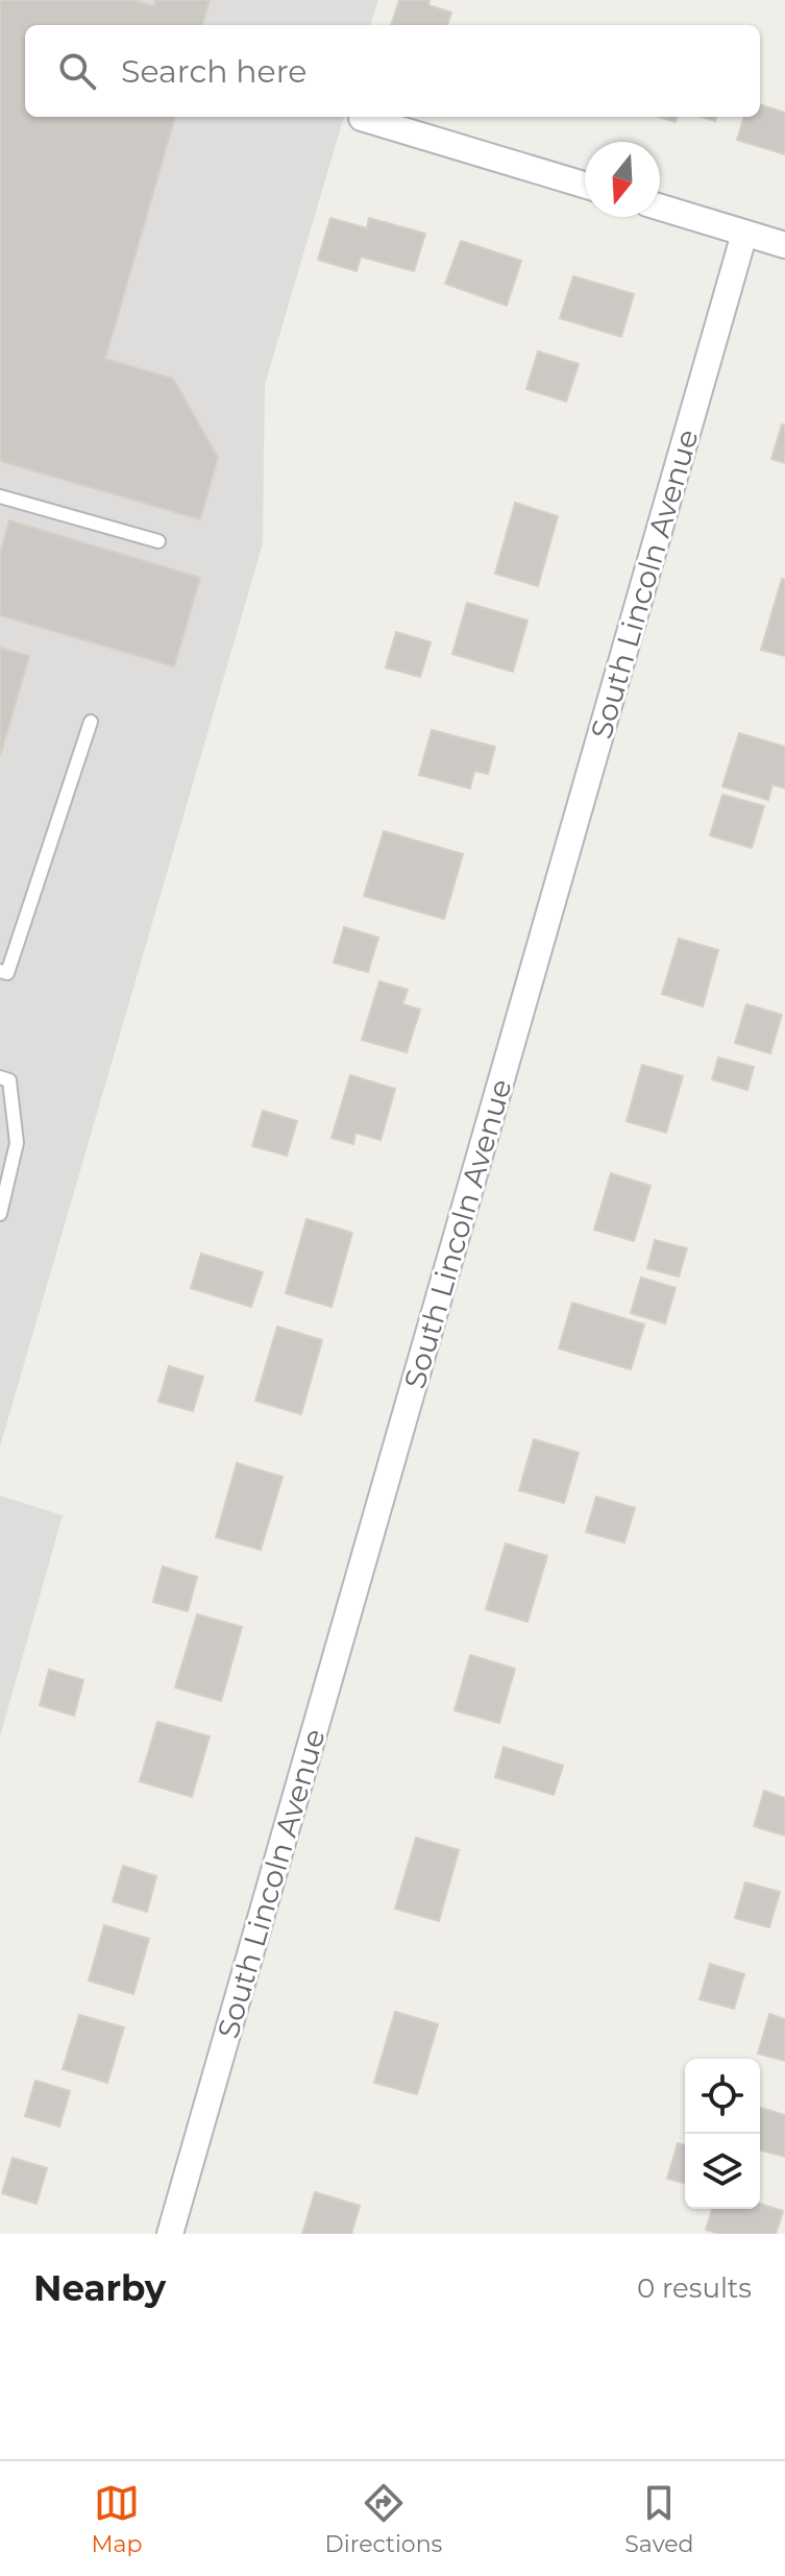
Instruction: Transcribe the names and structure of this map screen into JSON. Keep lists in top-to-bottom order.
{
  "streets": {
    "street": ["South Lincoln Avenue"]
  },
  "north": "bottom",
  "page": {
    "search": "Search here",
    "heading": ["Nearby", "0 results"],
    "nav": ["Map", "Directions", "Saved"]
  }
}
